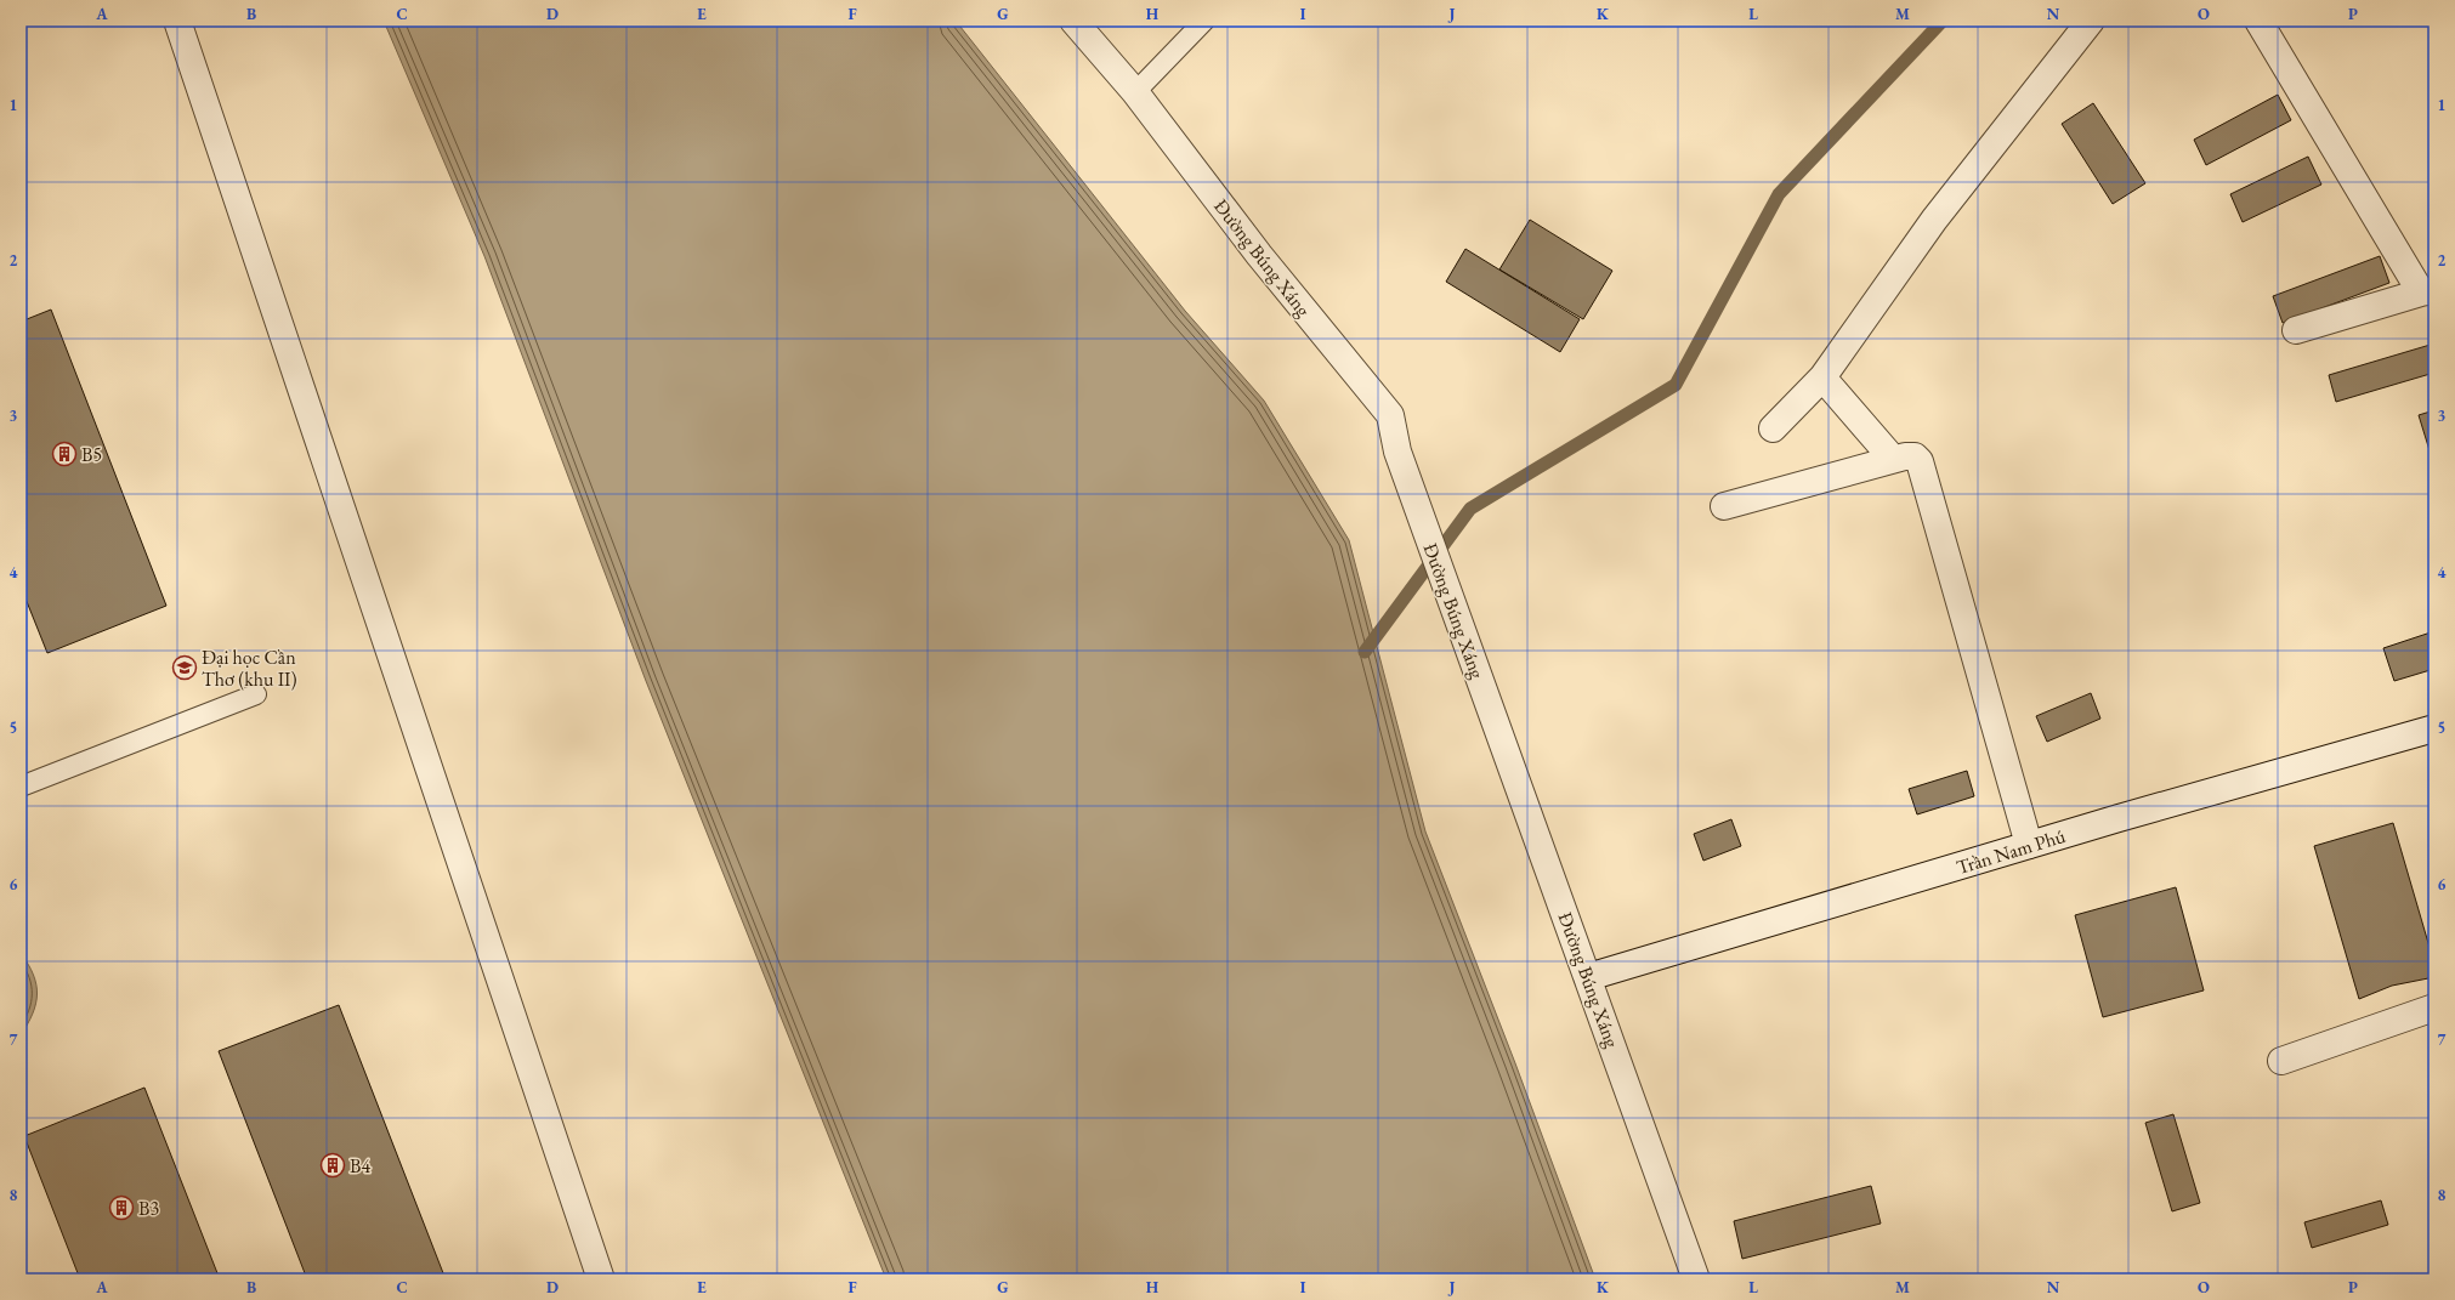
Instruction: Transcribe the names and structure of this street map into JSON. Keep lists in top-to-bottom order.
{
  "streets": {
    "street": ["Đường Búng Xáng", "Trần Nam Phú"]
  },
  "crossings": [
    ["Đường Búng Xáng", "Trần Nam Phú"]
  ],
  "places": {
    "building": ["B5", "B4", "B3"],
    "school or university": ["Đại học Cần Thơ (khu II)"]
  },
  "grid": {
    "columns": [
      "A",
      "B",
      "C",
      "D",
      "E",
      "F",
      "G",
      "H",
      "I",
      "J",
      "K",
      "L",
      "M",
      "N",
      "O",
      "P"
    ],
    "rows": [
      "1",
      "2",
      "3",
      "4",
      "5",
      "6",
      "7",
      "8"
    ]
  }
}
